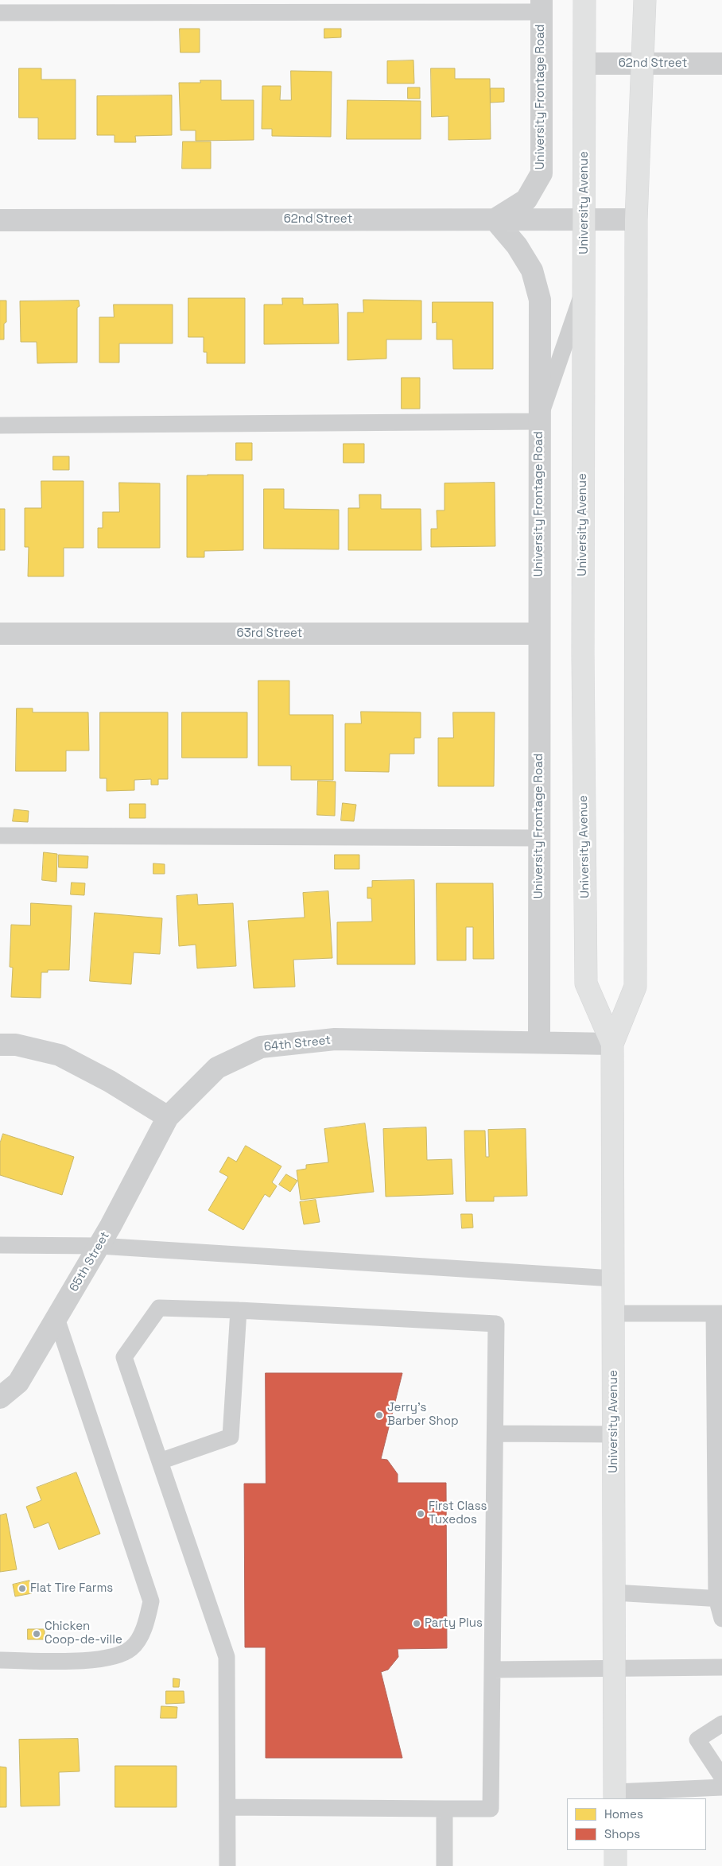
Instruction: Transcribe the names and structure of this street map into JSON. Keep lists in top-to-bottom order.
{
  "streets": {
    "main road": ["University Avenue"],
    "street": [
      "62nd Street",
      "University Frontage Road",
      "63rd Street",
      "64th Street",
      "65th Street"
    ]
  },
  "crossings": [
    ["62nd Street", "University Frontage Road"],
    ["62nd Street", "University Avenue"],
    ["University Frontage Road", "63rd Street"],
    ["University Frontage Road", "64th Street"],
    ["University Avenue", "64th Street"],
    ["64th Street", "65th Street"]
  ],
  "places": [
    "Jerry's Barber Shop",
    "First Class Tuxedos",
    "Flat Tire Farms",
    "Party Plus",
    "Chicken Coop-de-ville"
  ],
  "legend": ["Homes", "Shops"]
}
